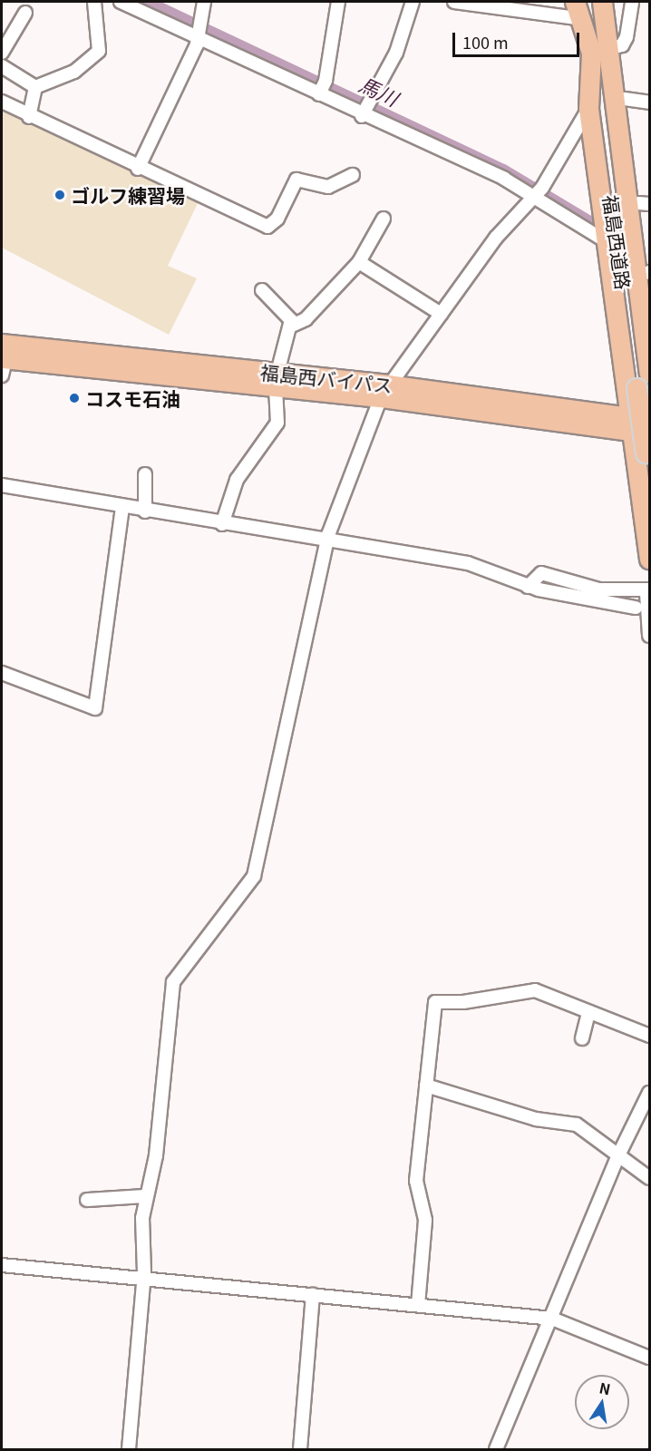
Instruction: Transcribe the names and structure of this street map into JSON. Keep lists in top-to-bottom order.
{
  "streets": {
    "highway": ["福島西道路", "福島西バイパス"]
  },
  "water": ["馬川"],
  "places": ["ゴルフ練習場", "コスモ石油"],
  "scale_bar": "100 m",
  "north": "top"
}
